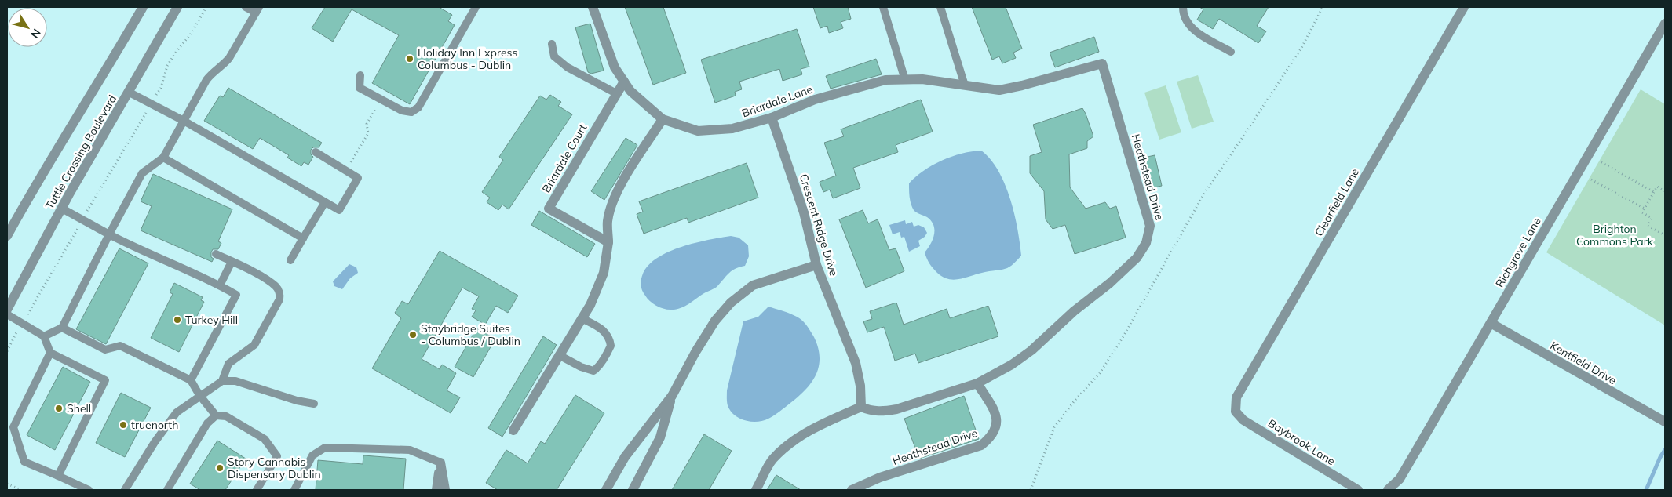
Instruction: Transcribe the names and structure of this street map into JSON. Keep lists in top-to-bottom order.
{
  "streets": {
    "street": [
      "Briardale Lane",
      "Tuttle Crossing Boulevard",
      "Briardale Court",
      "Heathstead Drive",
      "Clearfield Lane",
      "Crescent Ridge Drive",
      "Richgrove Lane",
      "Kentfield Drive",
      "Baybrook Lane"
    ]
  },
  "crossings": [
    ["Briardale Lane", "Briardale Court"],
    ["Briardale Lane", "Heathstead Drive"],
    ["Briardale Lane", "Crescent Ridge Drive"],
    ["Heathstead Drive", "Crescent Ridge Drive"],
    ["Clearfield Lane", "Baybrook Lane"],
    ["Richgrove Lane", "Kentfield Drive"]
  ],
  "parks": ["Brighton Commons Park"],
  "places": [
    "Holiday Inn Express Columbus - Dublin",
    "Turkey Hill",
    "Staybridge Suites - Columbus / Dublin",
    "Shell",
    "truenorth",
    "Story Cannabis Dispensary Dublin"
  ],
  "north": "bottom right"
}
